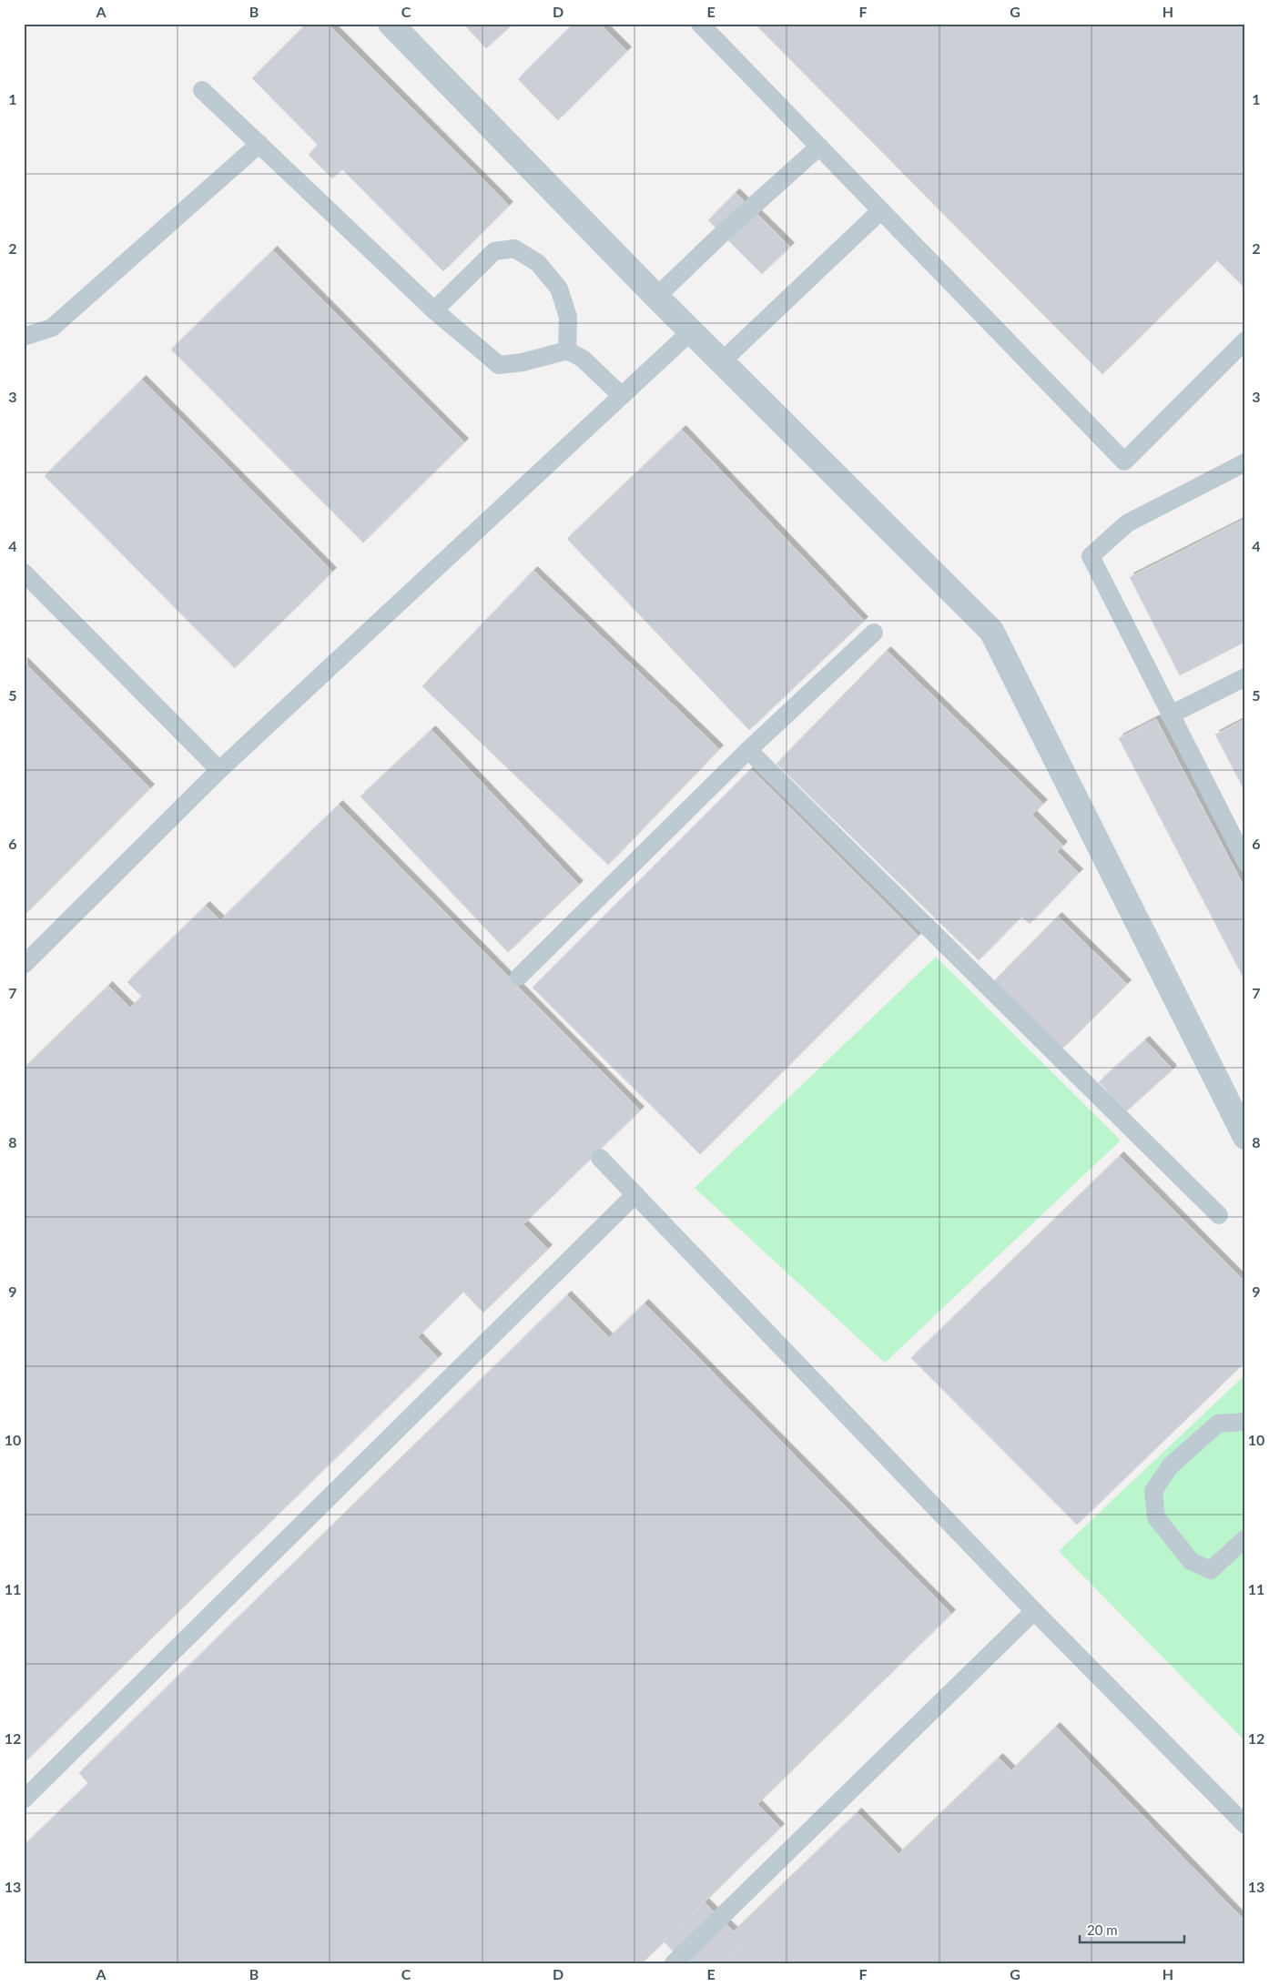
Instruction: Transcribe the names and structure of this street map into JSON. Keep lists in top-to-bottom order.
{
  "scale_bar": "20 m",
  "grid": {
    "columns": [
      "A",
      "B",
      "C",
      "D",
      "E",
      "F",
      "G",
      "H"
    ],
    "rows": [
      "1",
      "2",
      "3",
      "4",
      "5",
      "6",
      "7",
      "8",
      "9",
      "10",
      "11",
      "12",
      "13"
    ]
  }
}
